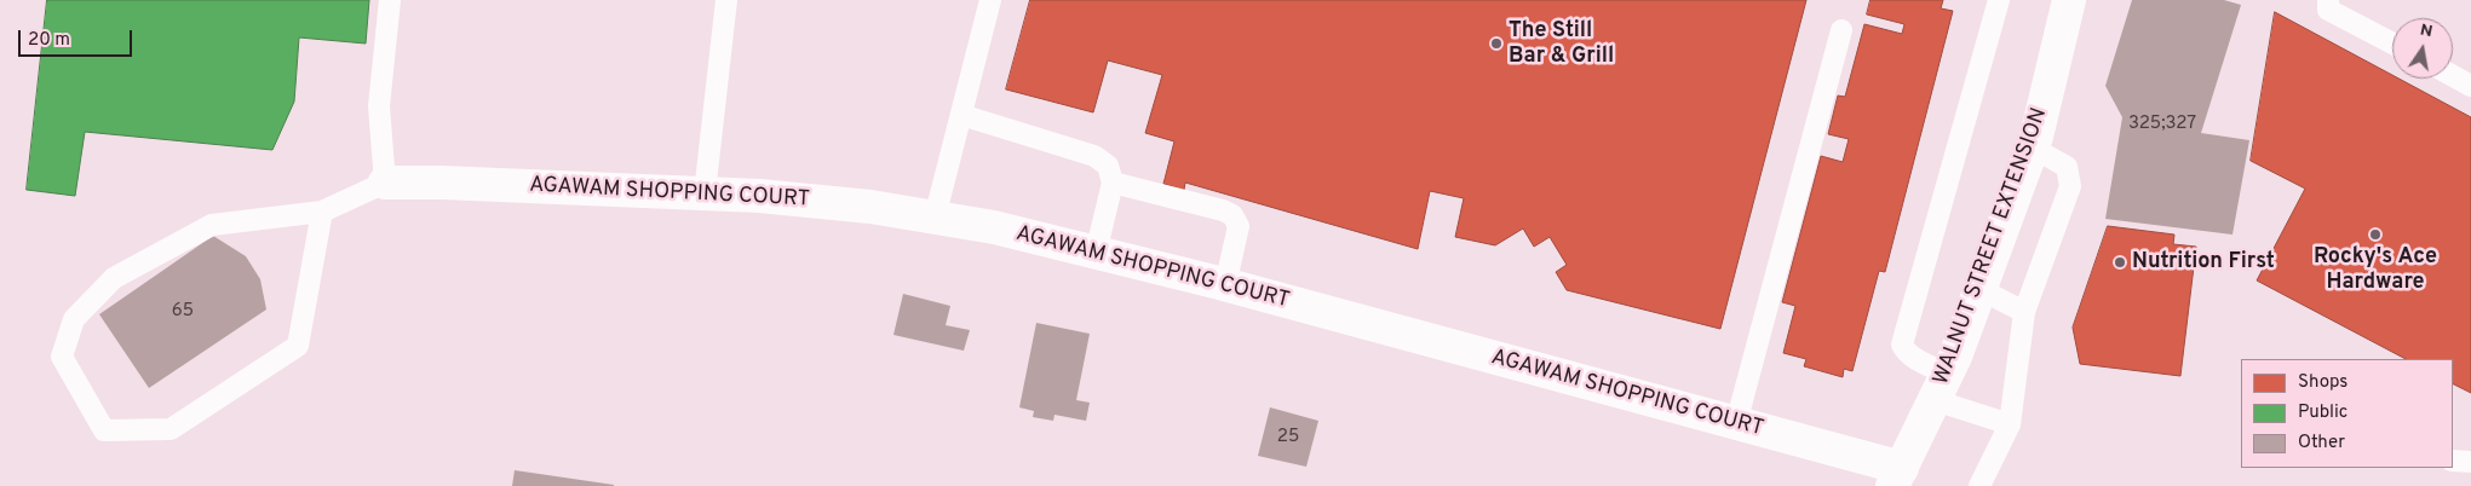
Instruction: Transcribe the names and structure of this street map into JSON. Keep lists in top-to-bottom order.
{
  "streets": {
    "street": ["AGAWAM SHOPPING COURT", "WALNUT STREET EXTENSION"]
  },
  "crossings": [
    ["AGAWAM SHOPPING COURT", "WALNUT STREET EXTENSION"]
  ],
  "places": ["The Still Bar & Grill", "Rocky's Ace Hardware", "Nutrition First"],
  "house_numbers": ["325;327", "65", "25"],
  "legend": ["Shops", "Public", "Other"],
  "scale_bar": "20 m",
  "north": "top"
}
